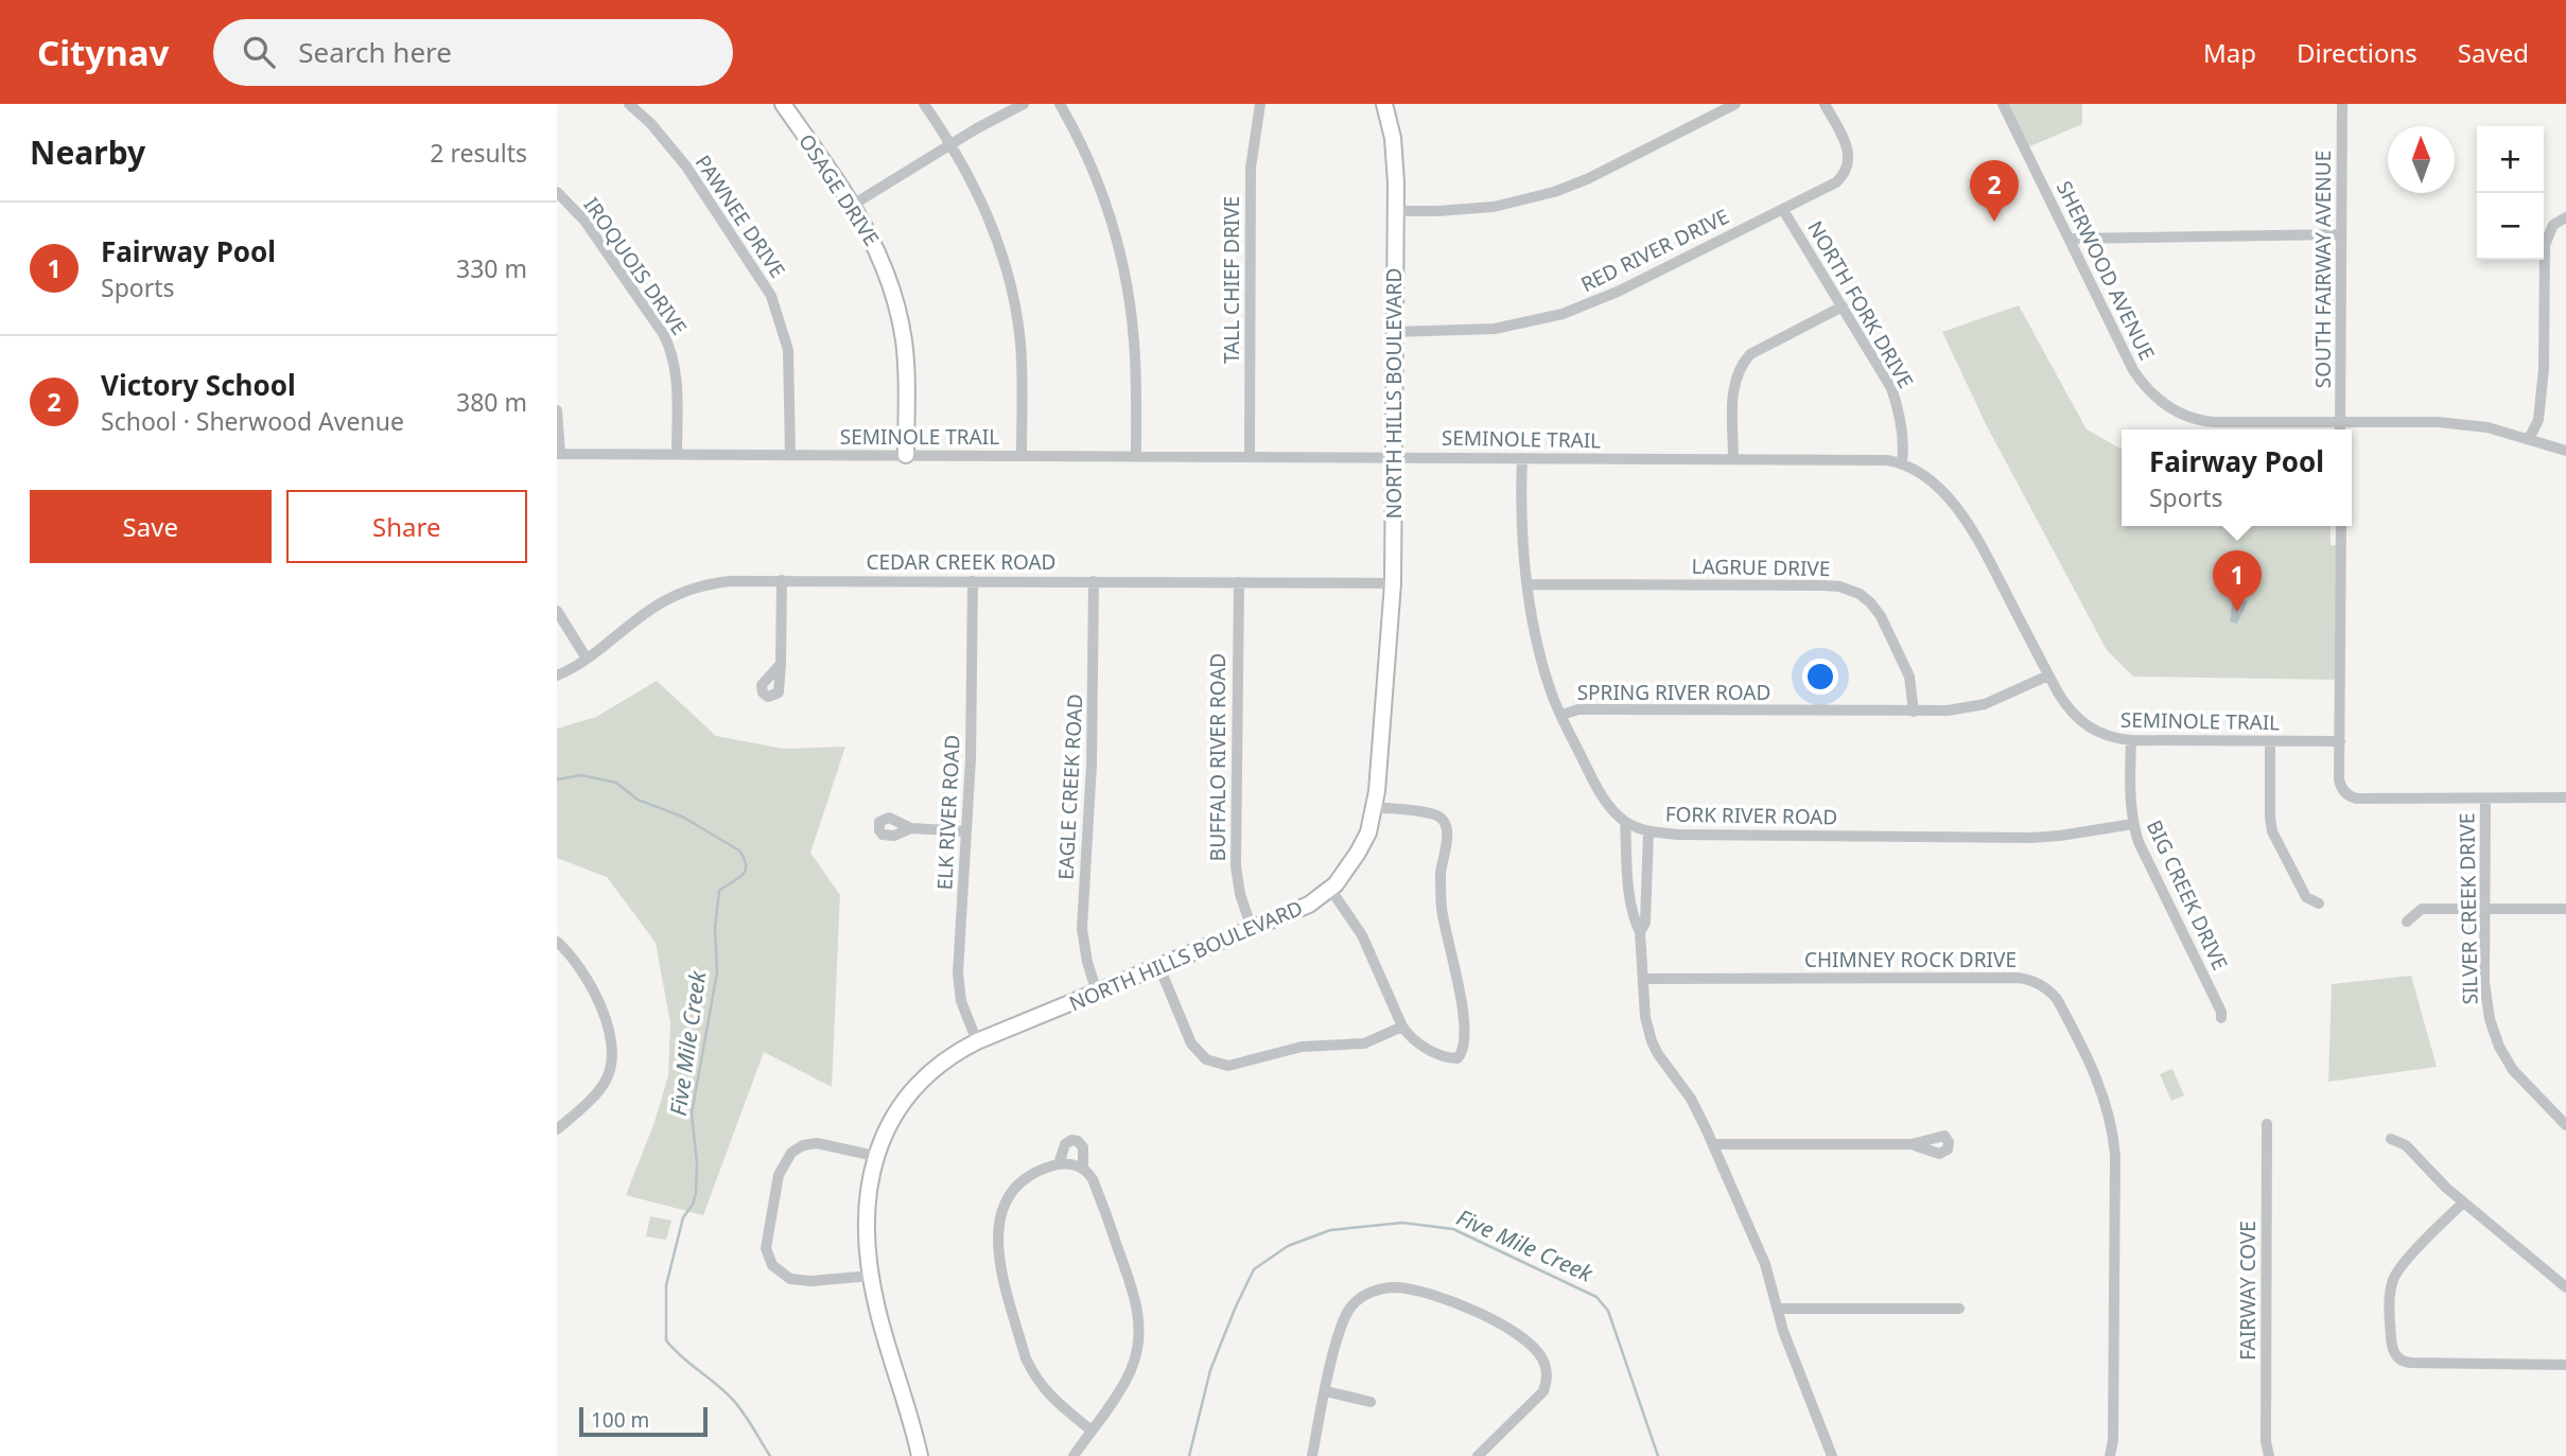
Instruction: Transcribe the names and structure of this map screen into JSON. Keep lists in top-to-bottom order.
{
  "streets": {
    "street": [
      "OSAGE DRIVE",
      "PAWNEE DRIVE",
      "RED RIVER DRIVE",
      "IROQUOIS DRIVE",
      "SOUTH FAIRWAY AVENUE",
      "SHERWOOD AVENUE",
      "TALL CHIEF DRIVE",
      "NORTH FORK DRIVE",
      "NORTH HILLS BOULEVARD",
      "SEMINOLE TRAIL",
      "CEDAR CREEK ROAD",
      "LAGRUE DRIVE",
      "SPRING RIVER ROAD",
      "BUFFALO RIVER ROAD",
      "EAGLE CREEK ROAD",
      "ELK RIVER ROAD",
      "FORK RIVER ROAD",
      "BIG CREEK DRIVE",
      "SILVER CREEK DRIVE",
      "CHIMNEY ROCK DRIVE",
      "FAIRWAY COVE"
    ]
  },
  "crossings": [
    ["OSAGE DRIVE", "SEMINOLE TRAIL"],
    ["PAWNEE DRIVE", "SEMINOLE TRAIL"],
    ["RED RIVER DRIVE", "NORTH FORK DRIVE"],
    ["RED RIVER DRIVE", "NORTH HILLS BOULEVARD"],
    ["IROQUOIS DRIVE", "SEMINOLE TRAIL"],
    ["SOUTH FAIRWAY AVENUE", "SHERWOOD AVENUE"],
    ["TALL CHIEF DRIVE", "SEMINOLE TRAIL"],
    ["NORTH FORK DRIVE", "SEMINOLE TRAIL"],
    ["NORTH HILLS BOULEVARD", "SEMINOLE TRAIL"],
    ["NORTH HILLS BOULEVARD", "CEDAR CREEK ROAD"],
    ["NORTH HILLS BOULEVARD", "BUFFALO RIVER ROAD"],
    ["NORTH HILLS BOULEVARD", "EAGLE CREEK ROAD"],
    ["NORTH HILLS BOULEVARD", "ELK RIVER ROAD"],
    ["SEMINOLE TRAIL", "SPRING RIVER ROAD"],
    ["SEMINOLE TRAIL", "FORK RIVER ROAD"],
    ["SEMINOLE TRAIL", "BIG CREEK DRIVE"],
    ["CEDAR CREEK ROAD", "BUFFALO RIVER ROAD"],
    ["CEDAR CREEK ROAD", "EAGLE CREEK ROAD"],
    ["CEDAR CREEK ROAD", "ELK RIVER ROAD"],
    ["LAGRUE DRIVE", "SPRING RIVER ROAD"],
    ["LAGRUE DRIVE", "FORK RIVER ROAD"],
    ["SPRING RIVER ROAD", "FORK RIVER ROAD"],
    ["FORK RIVER ROAD", "BIG CREEK DRIVE"]
  ],
  "water": ["Five Mile Creek"],
  "scale_bar": "100 m",
  "north": "top",
  "page": {
    "header": "Citynav",
    "search": "Search here",
    "nav": ["Map", "Directions", "Saved"],
    "heading": ["Nearby", "2 results"],
    "map_buttons": ["+", "−"],
    "pins": ["2", "1"],
    "list": [
      {
        "mark": "1",
        "name": "Fairway Pool",
        "note": "Sports",
        "value": "330 m"
      },
      {
        "mark": "2",
        "name": "Victory School",
        "note": "School · Sherwood Avenue",
        "value": "380 m"
      }
    ],
    "popup": ["Fairway Pool", "Sports"],
    "buttons": ["Save", "Share"],
    "scale": "100 m"
  }
}
